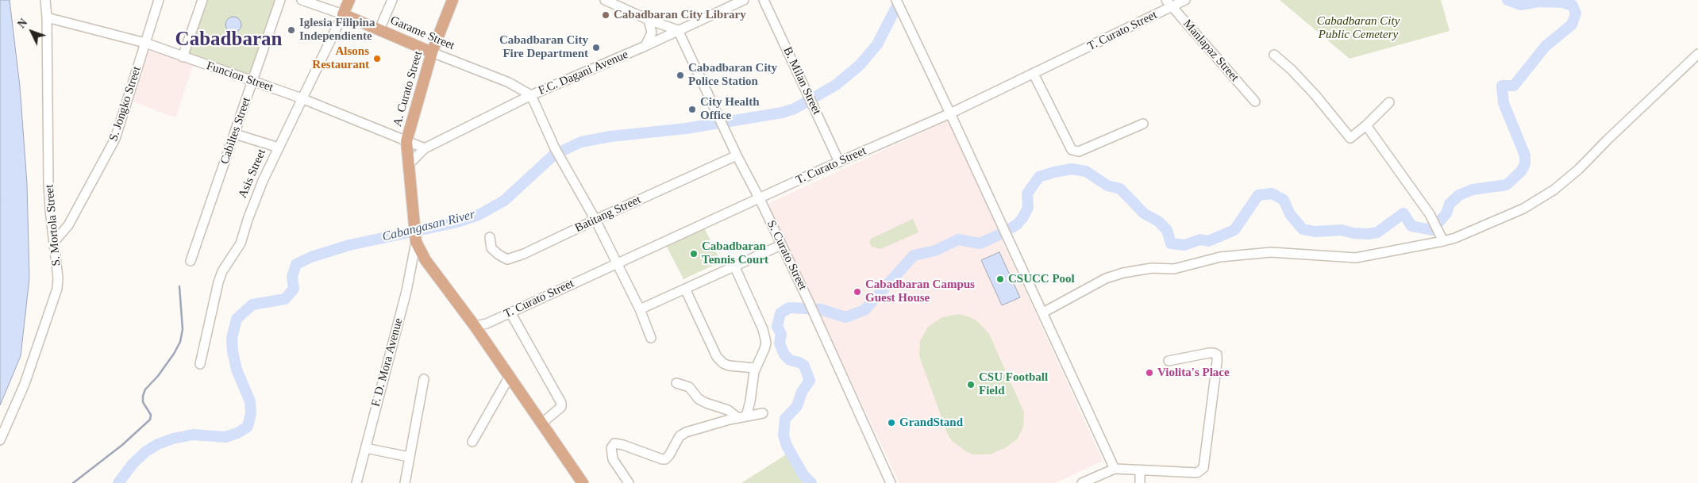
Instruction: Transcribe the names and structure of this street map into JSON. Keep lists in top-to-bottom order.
{
  "streets": {
    "main road": ["Garame Street", "A. Curato Street", "Asis Street"],
    "street": [
      "T. Curato Street",
      "Manlapaz Street",
      "F.C. Dagani Avenue",
      "Funcion Street",
      "B. Milan Street",
      "S. Jongko Street",
      "Cabiltes Street",
      "Batitang Street",
      "S. Mortola Street",
      "S. Curato Street",
      "F. D. Mora Avenue"
    ]
  },
  "crossings": [
    ["T. Curato Street", "Manlapaz Street"],
    ["T. Curato Street", "B. Milan Street"],
    ["T. Curato Street", "S. Curato Street"],
    ["Garame Street", "F.C. Dagani Avenue"],
    ["Garame Street", "A. Curato Street"],
    ["Garame Street", "Asis Street"],
    ["F.C. Dagani Avenue", "Funcion Street"],
    ["F.C. Dagani Avenue", "S. Curato Street"],
    ["Funcion Street", "A. Curato Street"],
    ["Funcion Street", "S. Jongko Street"],
    ["Funcion Street", "Cabiltes Street"],
    ["Funcion Street", "Asis Street"],
    ["Funcion Street", "S. Mortola Street"],
    ["S. Jongko Street", "S. Mortola Street"],
    ["Batitang Street", "S. Curato Street"]
  ],
  "districts": ["Cabadbaran"],
  "water": ["Cabangasan River"],
  "parks": ["Cabadbaran City Public Cemetery"],
  "places": [
    "Cabadbaran City Library",
    "Iglesia Filipina Independiente",
    "Cabadbaran City Fire Department",
    "Alsons Restaurant",
    "Cabadbaran City Police Station",
    "City Health Office",
    "Cabadbaran Tennis Court",
    "CSUCC Pool",
    "Cabadbaran Campus Guest House",
    "Violita's Place",
    "CSU Football Field",
    "GrandStand"
  ],
  "north": "top left"
}
